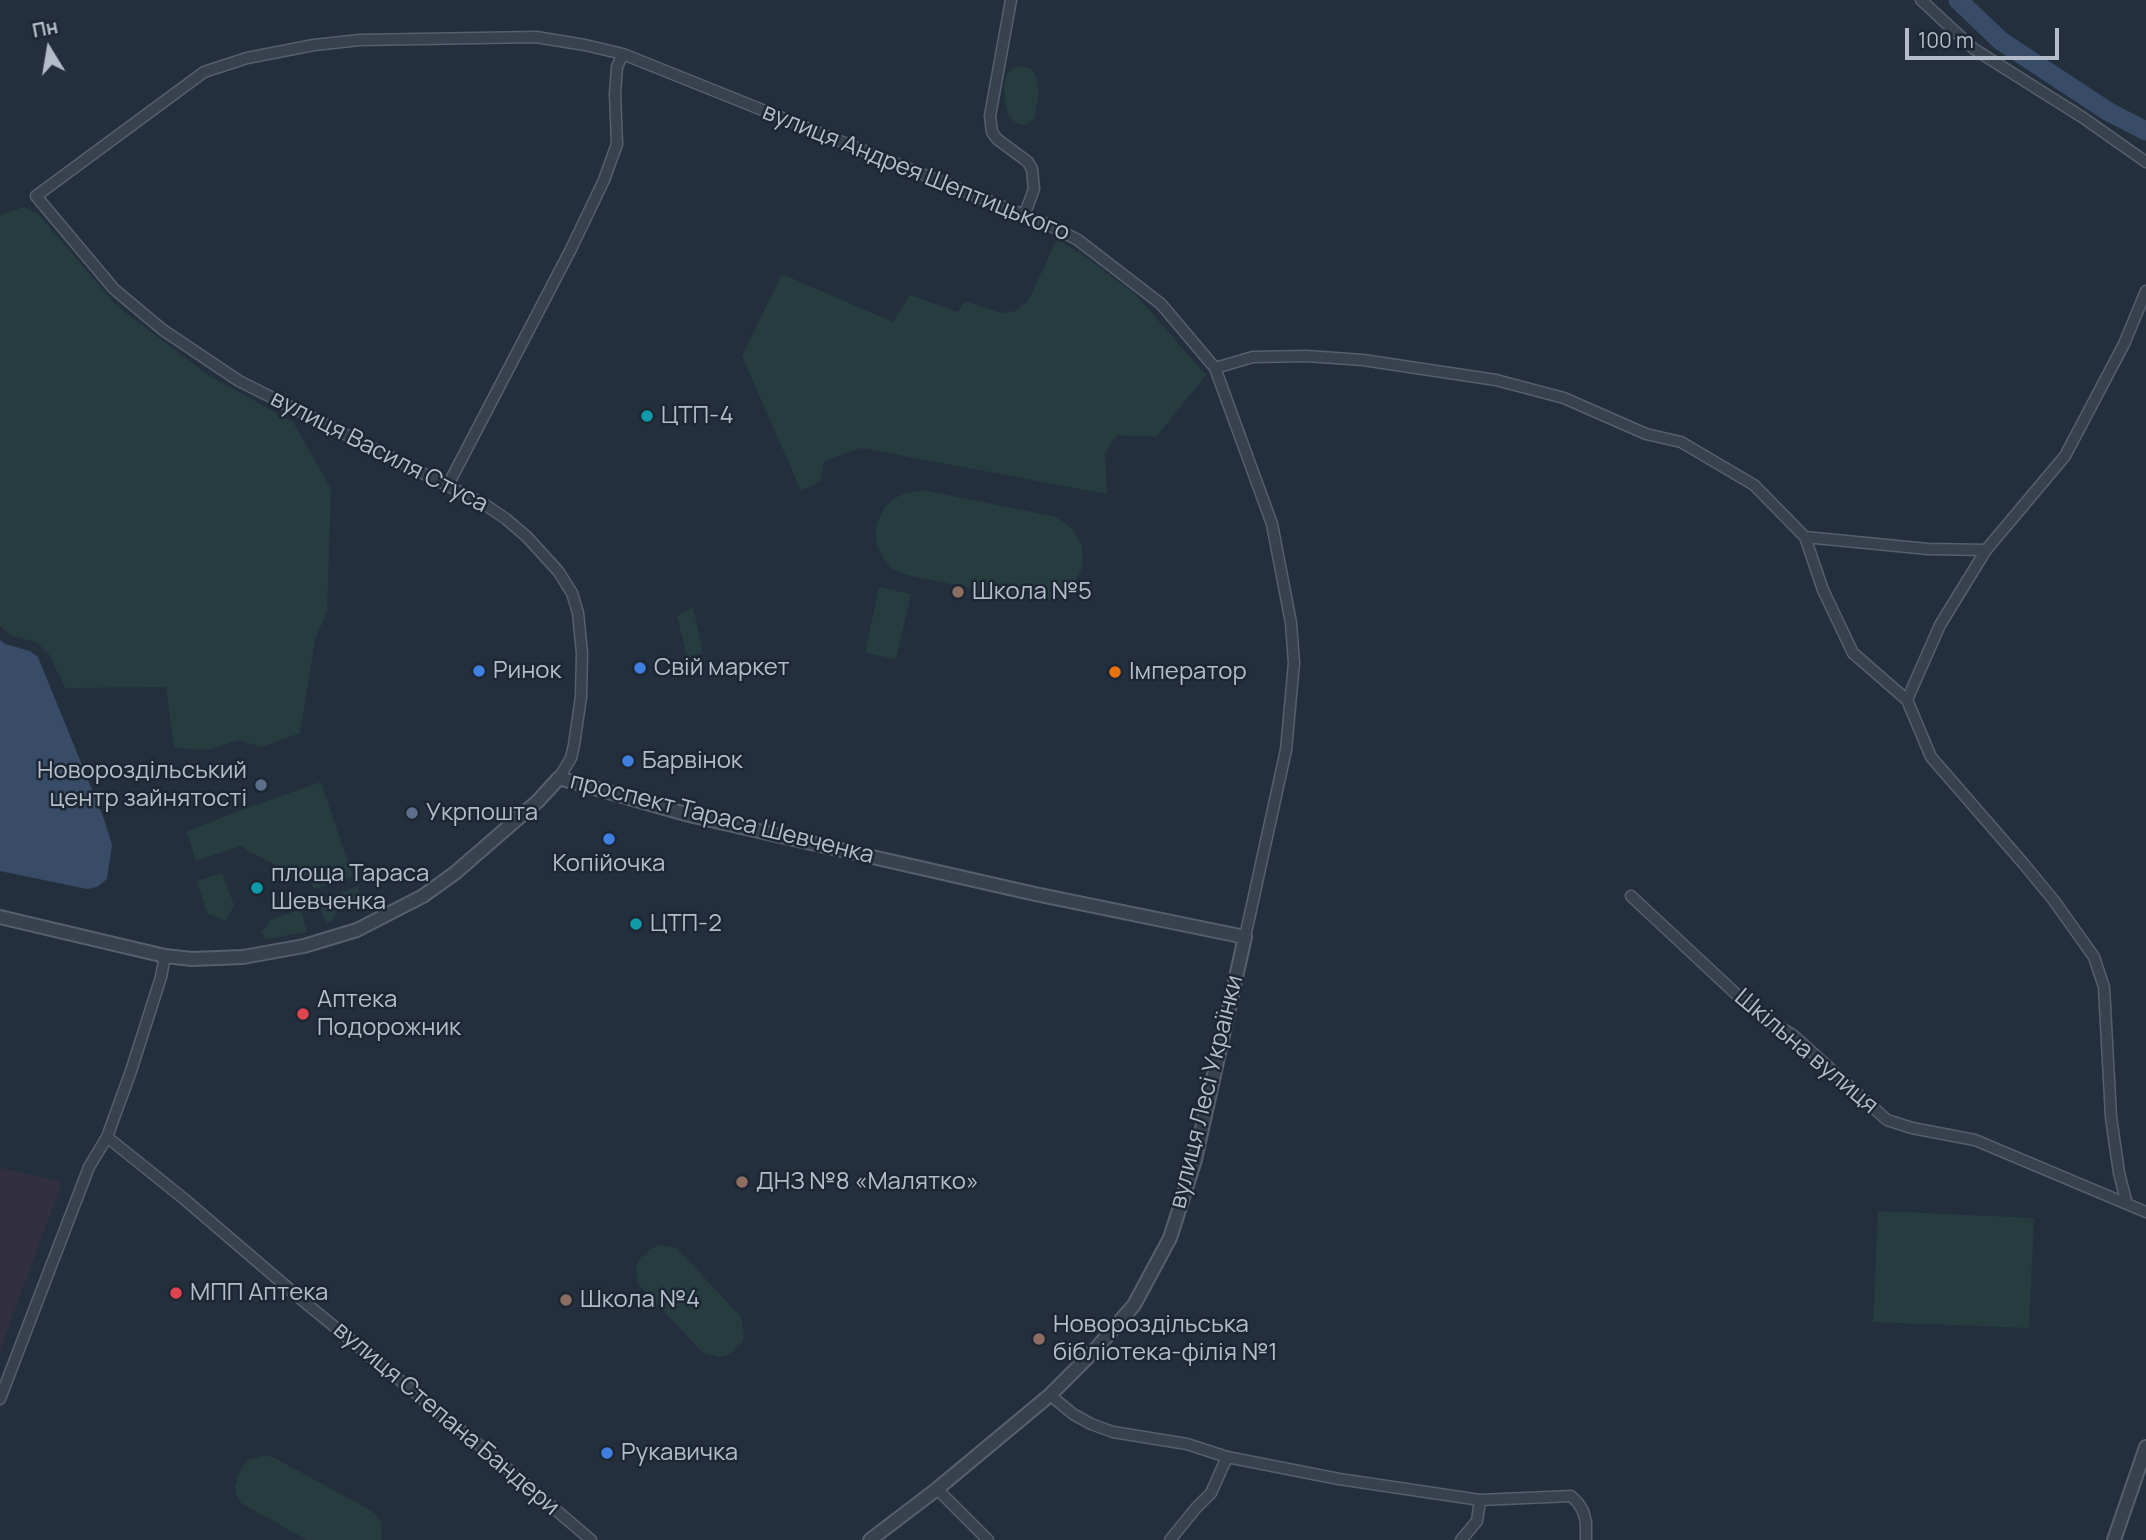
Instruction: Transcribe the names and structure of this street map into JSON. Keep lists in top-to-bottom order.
{
  "streets": {
    "street": [
      "вулиця Андрея Шептицького",
      "вулиця Василя Стуса",
      "проспект Тараса Шевченка",
      "Шкільна вулиця",
      "вулиця Лесі Українки",
      "вулиця Степана Бандери"
    ]
  },
  "crossings": [
    ["вулиця Андрея Шептицького", "вулиця Василя Стуса"],
    ["вулиця Андрея Шептицького", "проспект Тараса Шевченка"],
    ["вулиця Андрея Шептицького", "вулиця Лесі Українки"],
    ["вулиця Василя Стуса", "проспект Тараса Шевченка"],
    ["проспект Тараса Шевченка", "вулиця Лесі Українки"]
  ],
  "places": [
    "ЦТП-4",
    "Школа №5",
    "Свiй маркет",
    "Ринок",
    "Імператор",
    "Барвінок",
    "Новороздільський центр зайнятості",
    "Укрпошта",
    "Копійочка",
    "площа Тараса Шевченка",
    "ЦТП-2",
    "Аптека Подорожник",
    "ДНЗ №8 «Малятко»",
    "МПП Аптека",
    "Школа №4",
    "Новороздільська бібліотека-філія №1",
    "Рукавичка"
  ],
  "scale_bar": "100 m",
  "north": "top"
}
